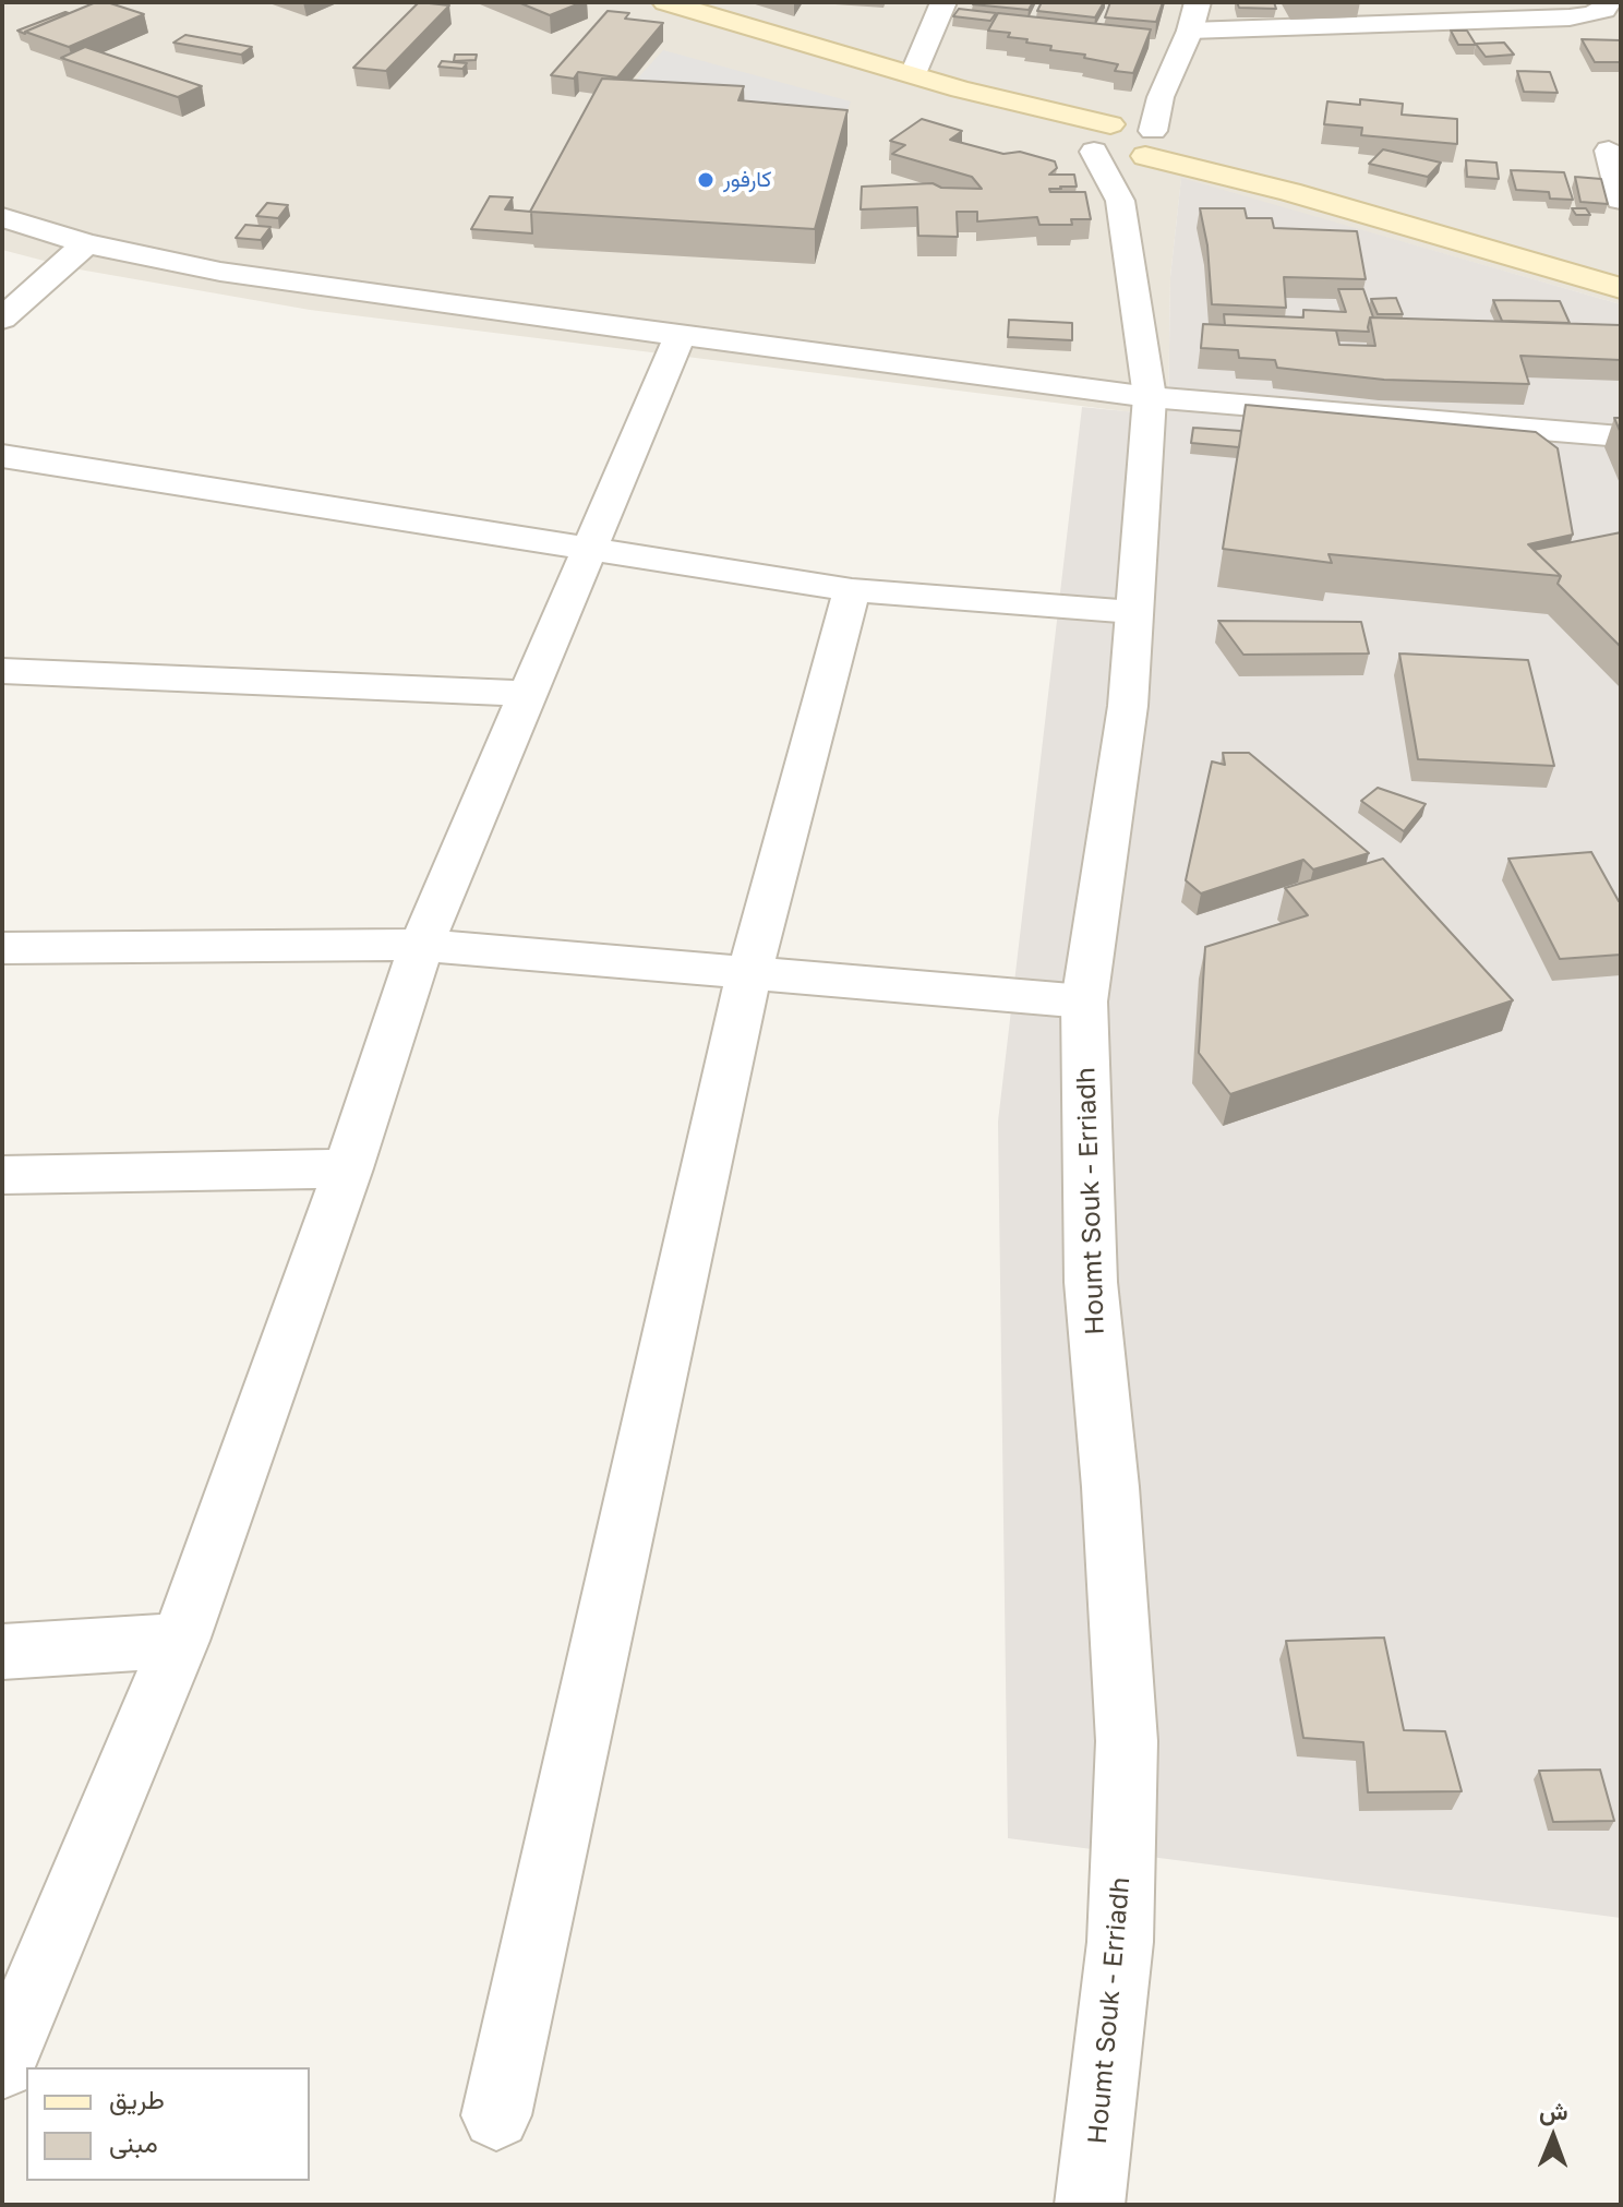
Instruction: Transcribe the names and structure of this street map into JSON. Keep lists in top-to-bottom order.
{
  "streets": {
    "street": ["Houmt Souk - Erriadh"]
  },
  "places": ["كارفور"],
  "legend": ["طريق", "مبنى"],
  "north": "top"
}
